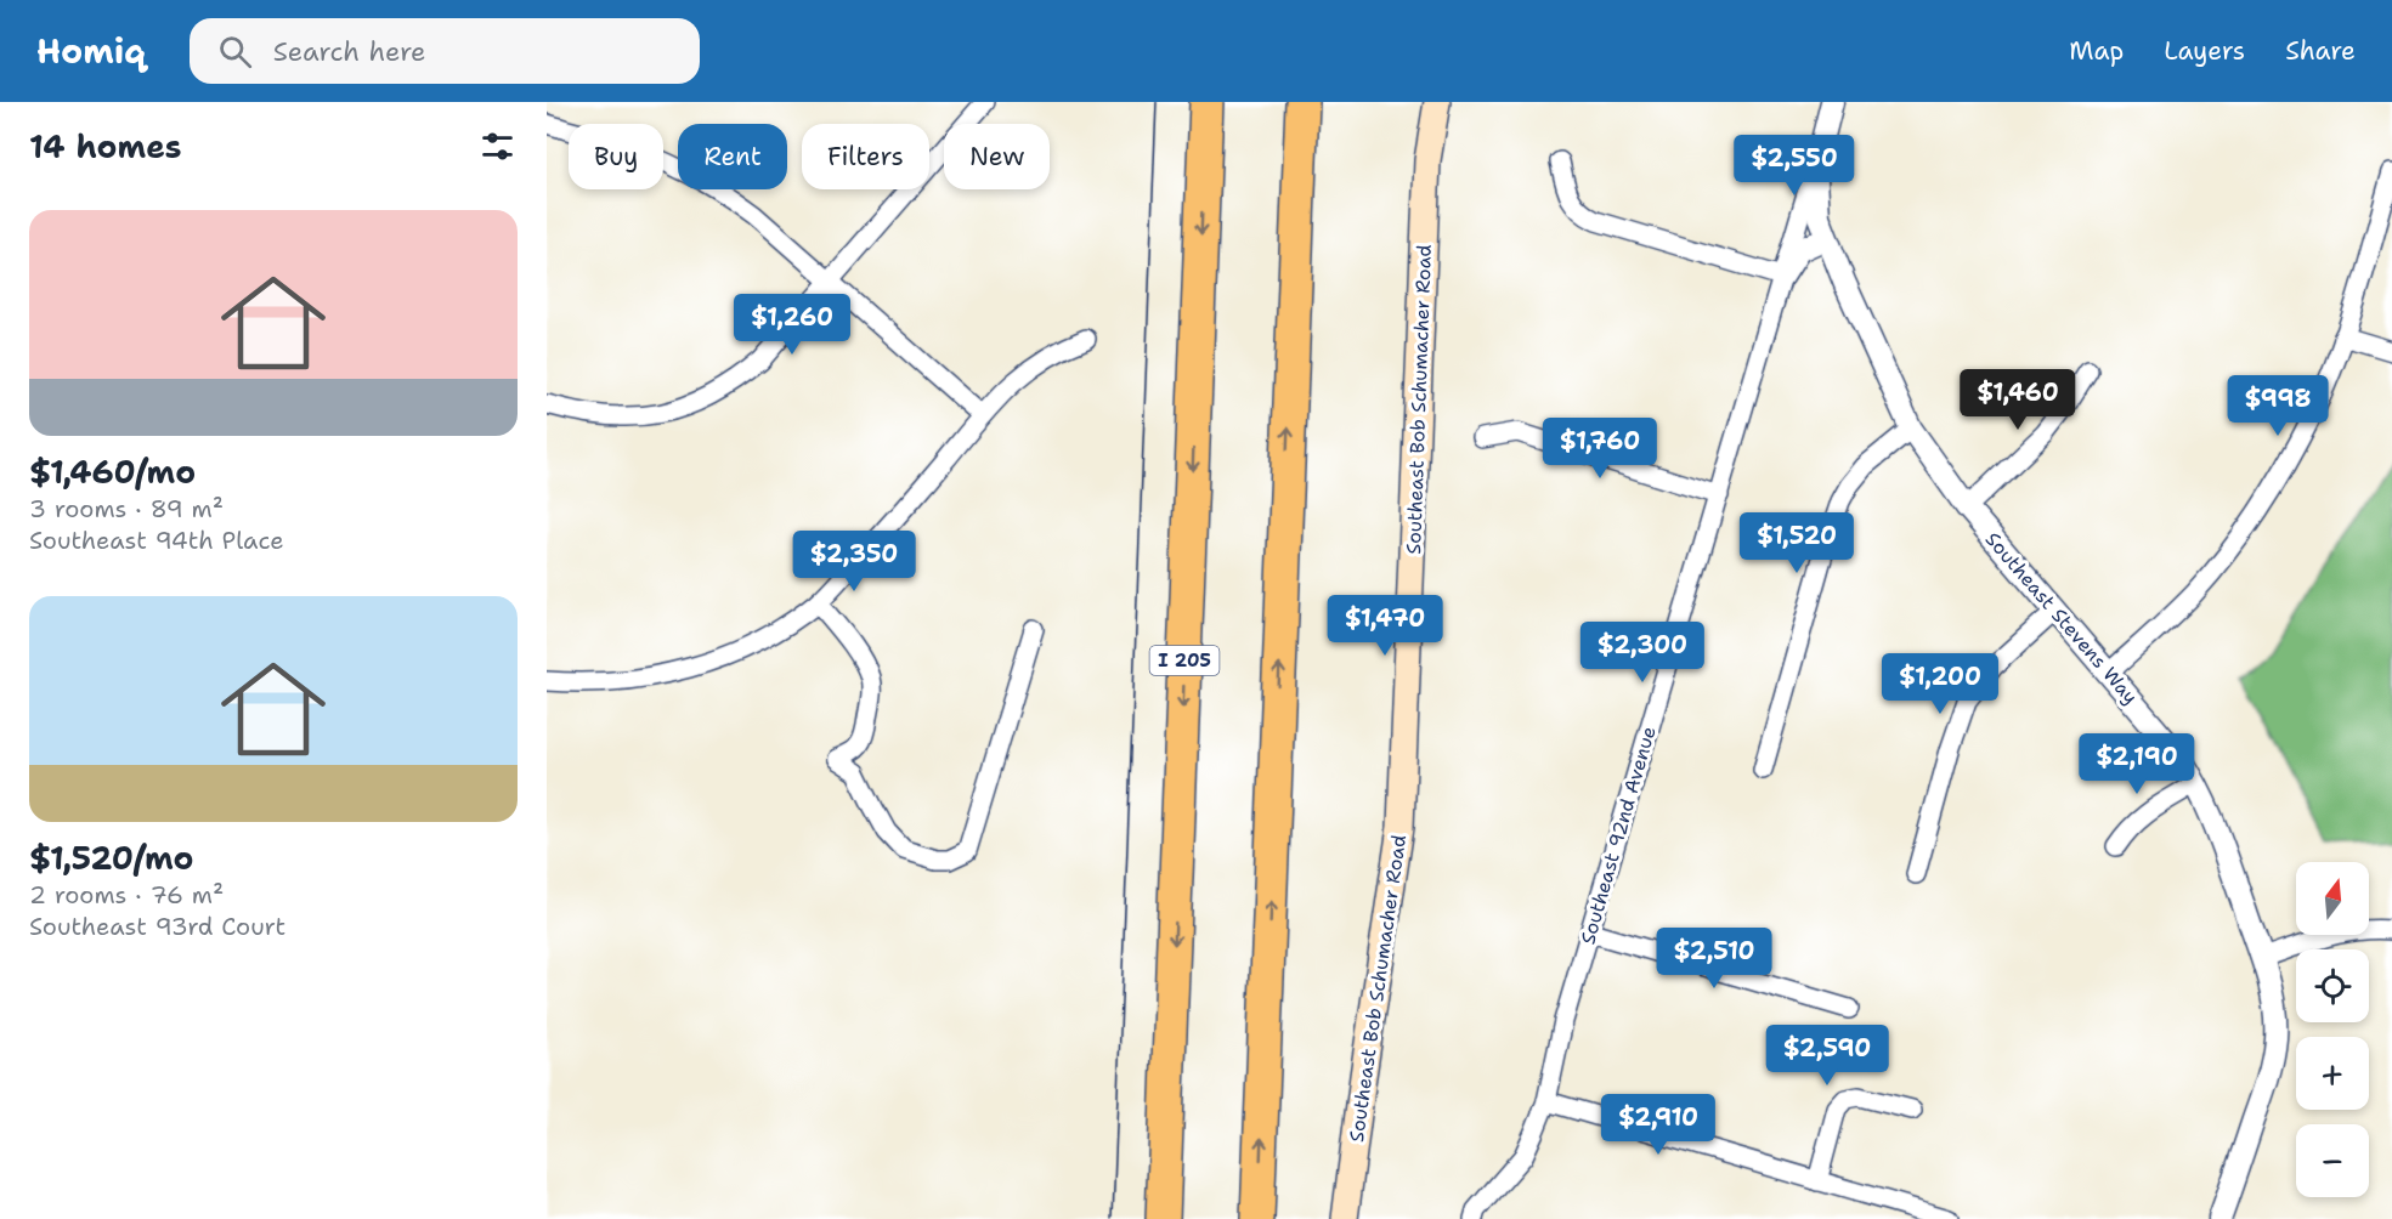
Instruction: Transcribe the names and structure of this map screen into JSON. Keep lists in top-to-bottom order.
{
  "streets": {
    "highway": ["I 205"],
    "main road": ["Southeast Bob Schumacher Road"],
    "street": ["Southeast Stevens Way", "Southeast 92nd Avenue"]
  },
  "crossings": [
    ["Southeast Stevens Way", "Southeast 92nd Avenue"]
  ],
  "north": "top",
  "page": {
    "header": "Homiq",
    "search": "Search here",
    "nav": ["Map", "Layers", "Share"],
    "heading": "14 homes",
    "chip": [
      "Buy",
      "Rent",
      "Filters",
      "New"
    ],
    "price": [
      "$2,550",
      "$1,260",
      "$1,460",
      "$998",
      "$1,760",
      "$1,520",
      "$2,350",
      "$1,470",
      "$2,300",
      "$1,200",
      "$2,190",
      "$2,510",
      "$2,590",
      "$2,910"
    ],
    "list": [
      {
        "name": "$1,460/mo",
        "note": "3 rooms · 89 m² · Southeast 94th Place"
      },
      {
        "name": "$1,520/mo",
        "note": "2 rooms · 76 m² · Southeast 93rd Court"
      }
    ],
    "map_buttons": ["+", "−"]
  }
}
